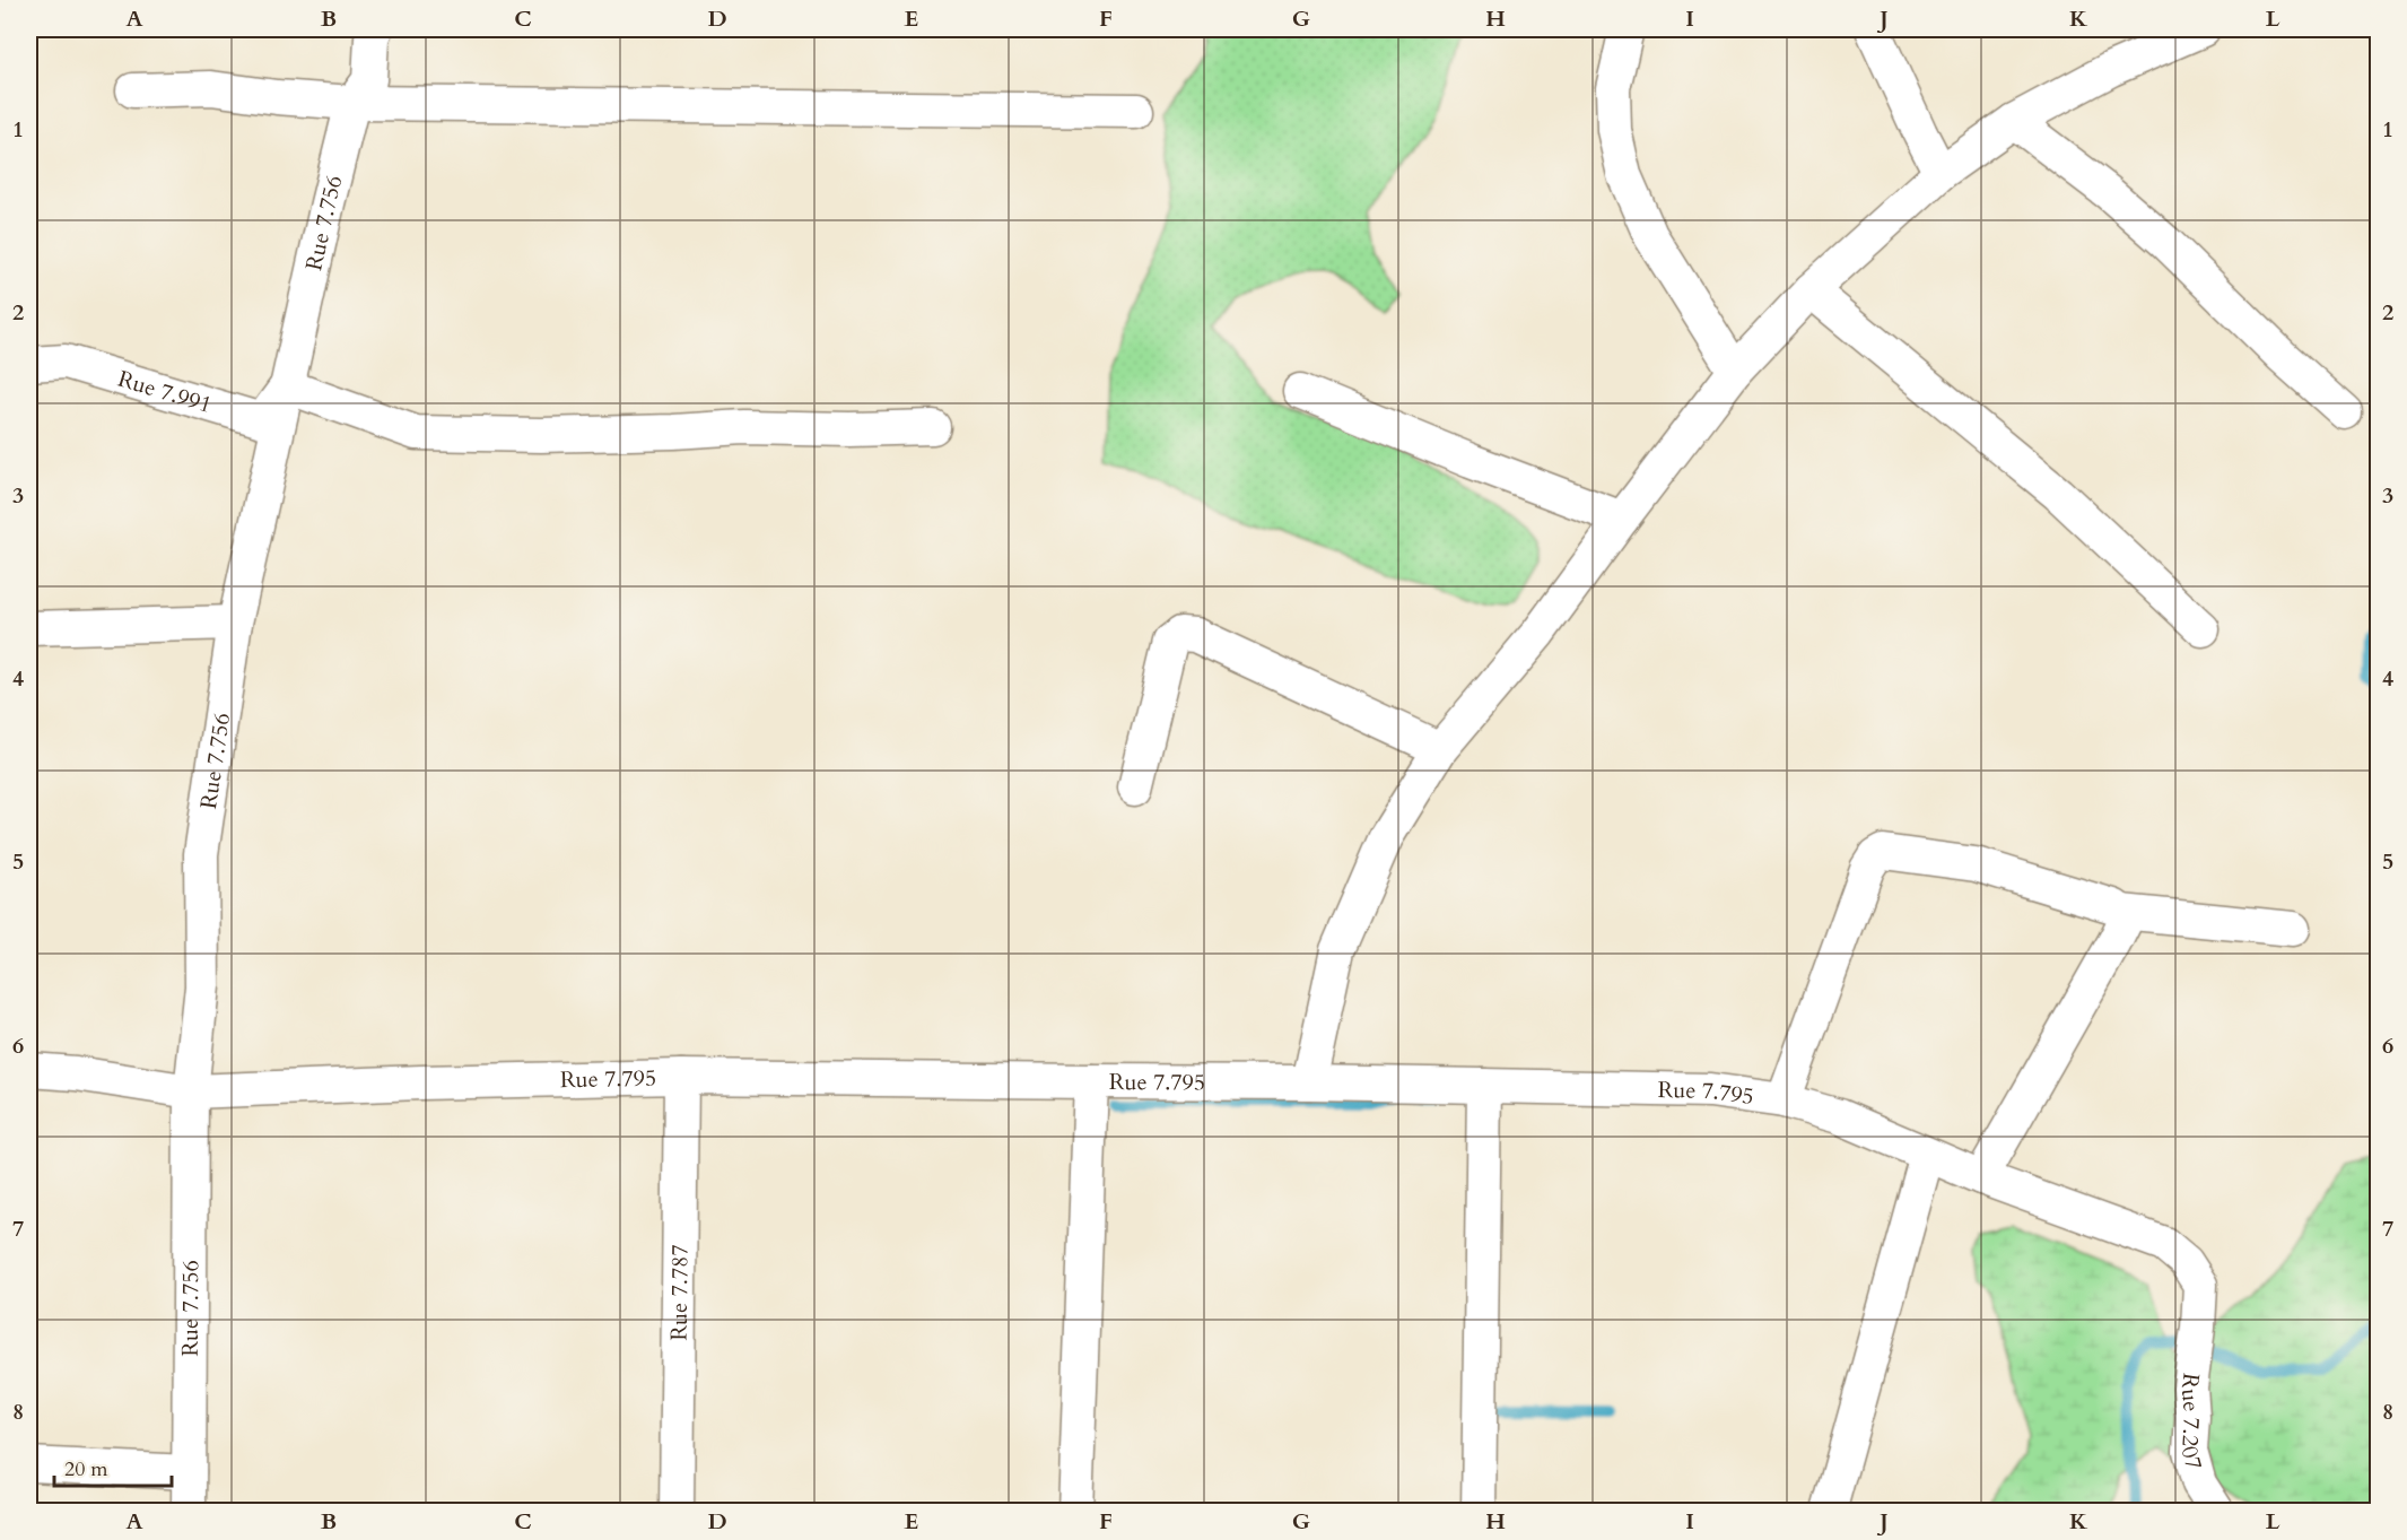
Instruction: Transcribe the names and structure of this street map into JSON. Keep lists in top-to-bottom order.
{
  "streets": {
    "street": [
      "Rue 7.756",
      "Rue 7.991",
      "Rue 7.795",
      "Rue 7.787",
      "Rue 7.207"
    ]
  },
  "crossings": [
    ["Rue 7.756", "Rue 7.991"],
    ["Rue 7.756", "Rue 7.795"],
    ["Rue 7.795", "Rue 7.787"],
    ["Rue 7.795", "Rue 7.207"]
  ],
  "scale_bar": "20 m",
  "grid": {
    "columns": [
      "A",
      "B",
      "C",
      "D",
      "E",
      "F",
      "G",
      "H",
      "I",
      "J",
      "K",
      "L"
    ],
    "rows": [
      "1",
      "2",
      "3",
      "4",
      "5",
      "6",
      "7",
      "8"
    ]
  }
}
